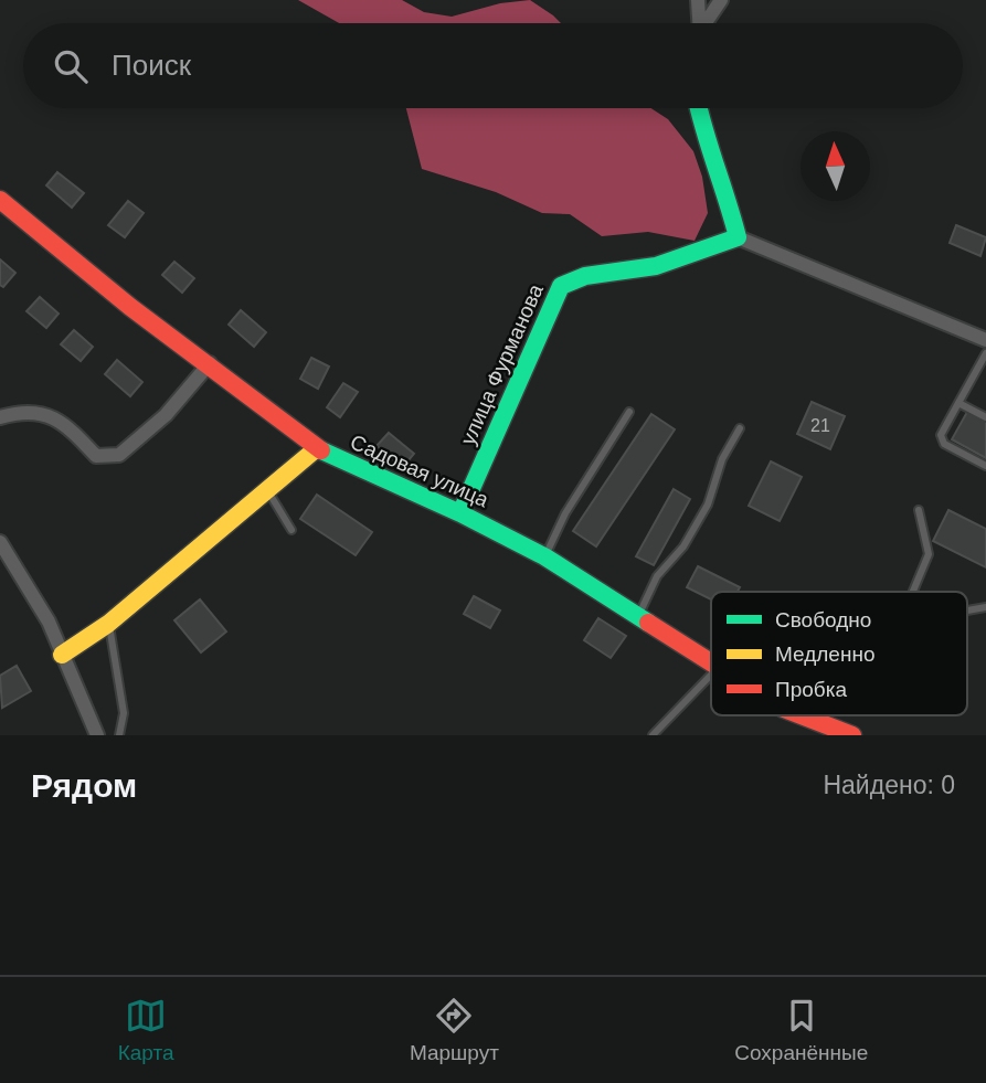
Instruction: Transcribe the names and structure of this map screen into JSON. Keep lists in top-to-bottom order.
{
  "streets": {
    "street": ["улица Фурманова", "Садовая улица"]
  },
  "crossings": [
    ["улица Фурманова", "Садовая улица"]
  ],
  "house_numbers": ["21"],
  "legend": ["Свободно", "Медленно", "Пробка"],
  "north": "top",
  "page": {
    "search": "Поиск",
    "heading": ["Рядом", "Найдено: 0"],
    "nav": ["Карта", "Маршрут", "Сохранённые"]
  }
}
